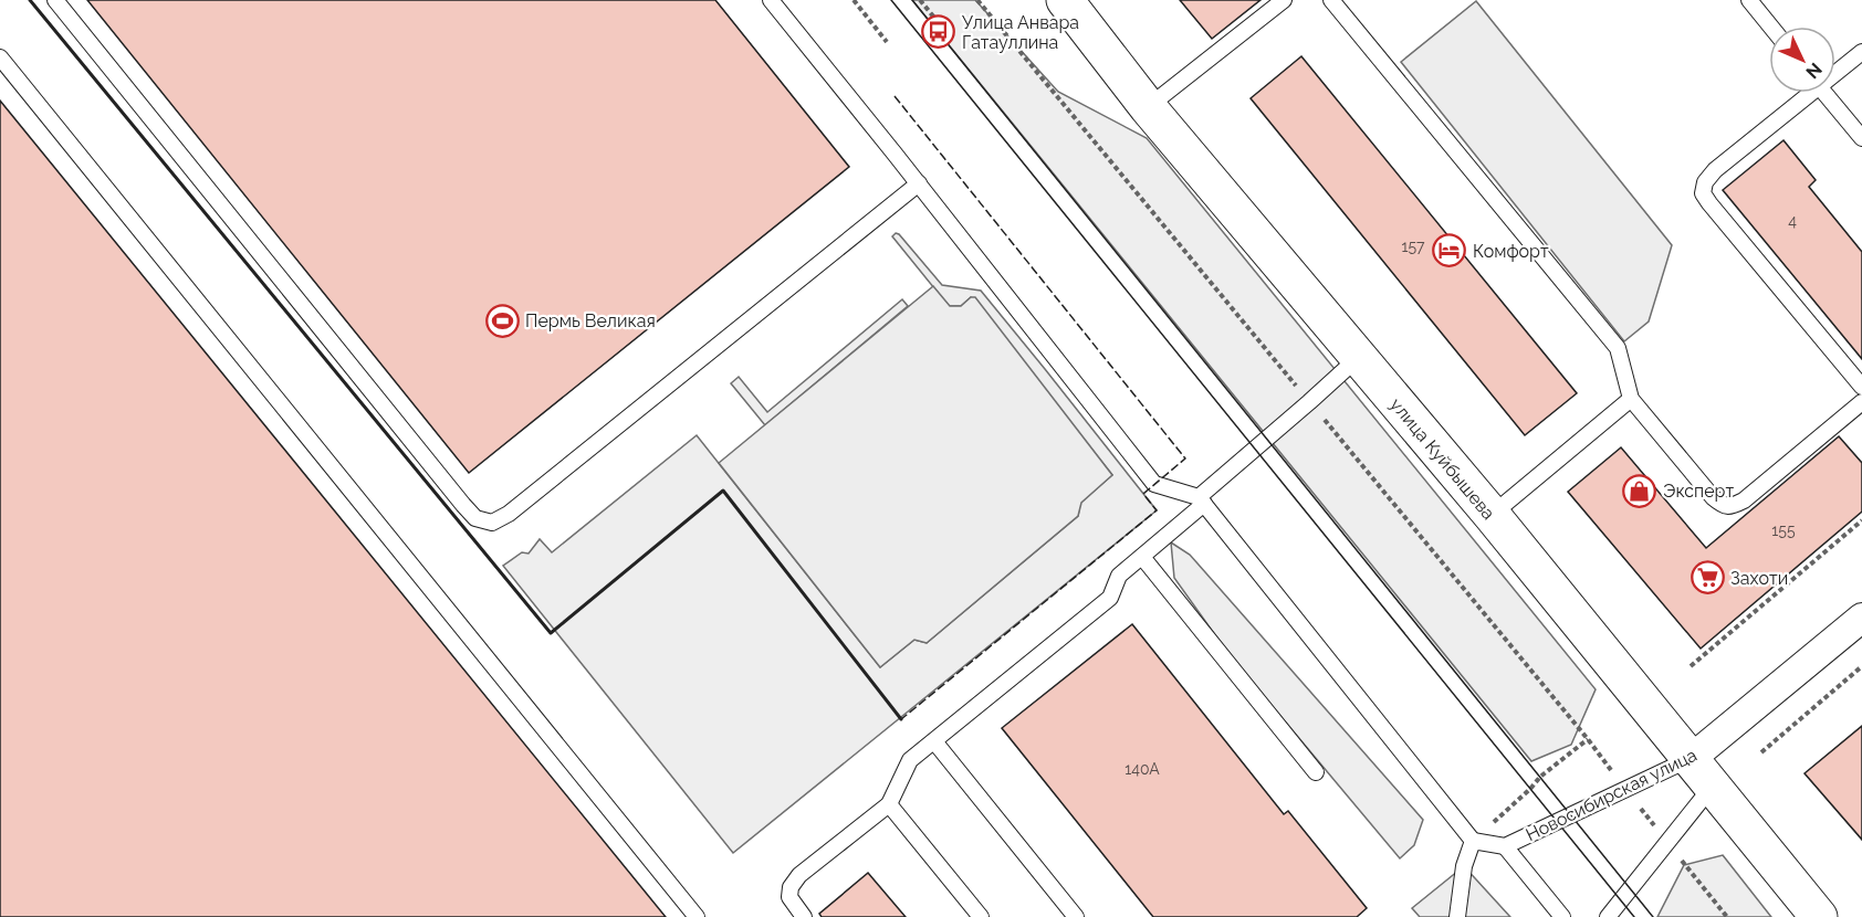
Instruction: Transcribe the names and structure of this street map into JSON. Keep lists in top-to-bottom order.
{
  "streets": {
    "main road": ["улица Куйбышева"],
    "street": ["Новосибирская улица"]
  },
  "crossings": [
    ["улица Куйбышева", "Новосибирская улица"]
  ],
  "places": {
    "bus stop": ["Улица Анвара Гатауллина"],
    "hotel": ["Комфорт"],
    "sports": ["Пермь Великая"],
    "shop": ["Эксперт"],
    "supermarket": ["Захоти"]
  },
  "house_numbers": [
    "4",
    "157",
    "155",
    "140А"
  ],
  "north": "bottom right"
}
